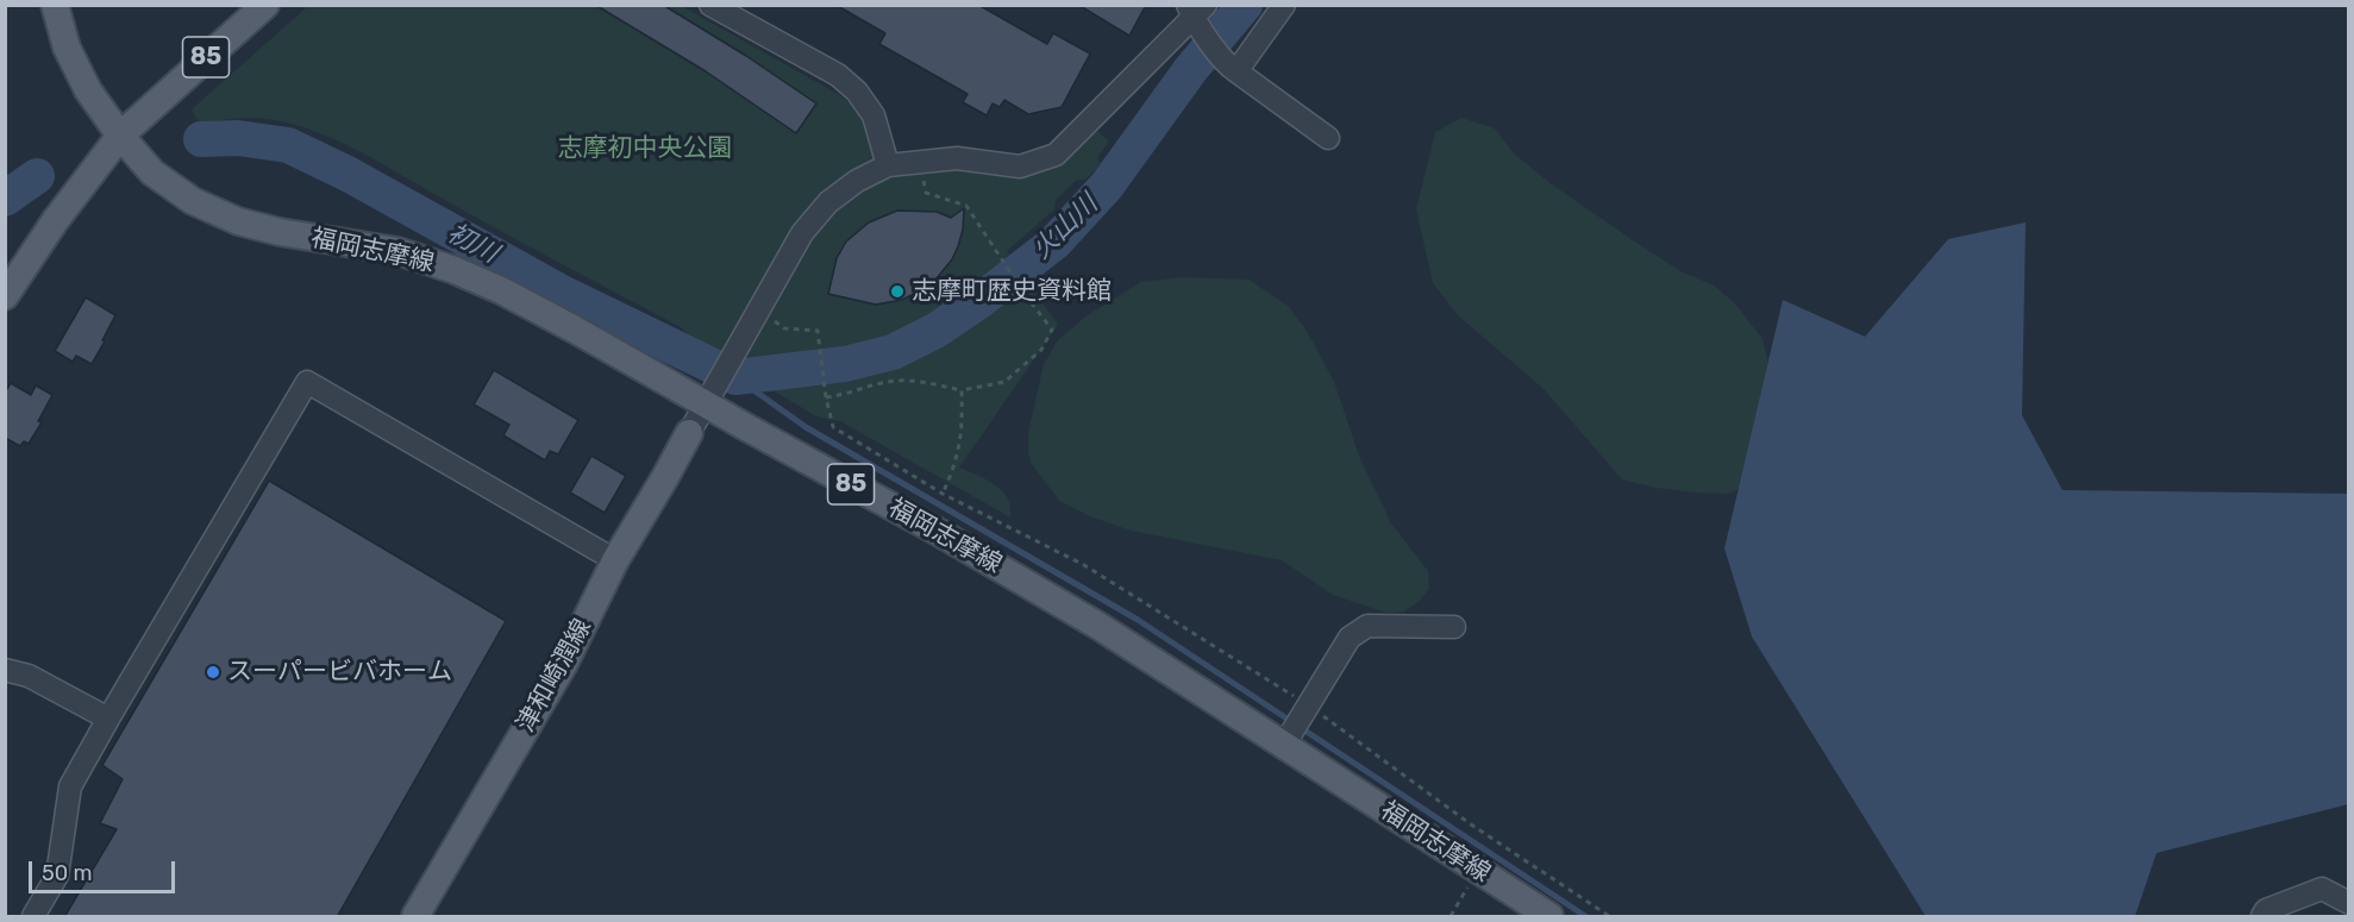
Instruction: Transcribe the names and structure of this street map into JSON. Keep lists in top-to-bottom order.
{
  "streets": {
    "main road": ["85", "福岡志摩線", "津和崎潤線"]
  },
  "crossings": [
    ["85", "福岡志摩線"]
  ],
  "water": ["火山川", "初川"],
  "parks": ["志摩初中央公園"],
  "places": ["志摩町歴史資料館", "スーパービバホーム"],
  "scale_bar": "50 m"
}
